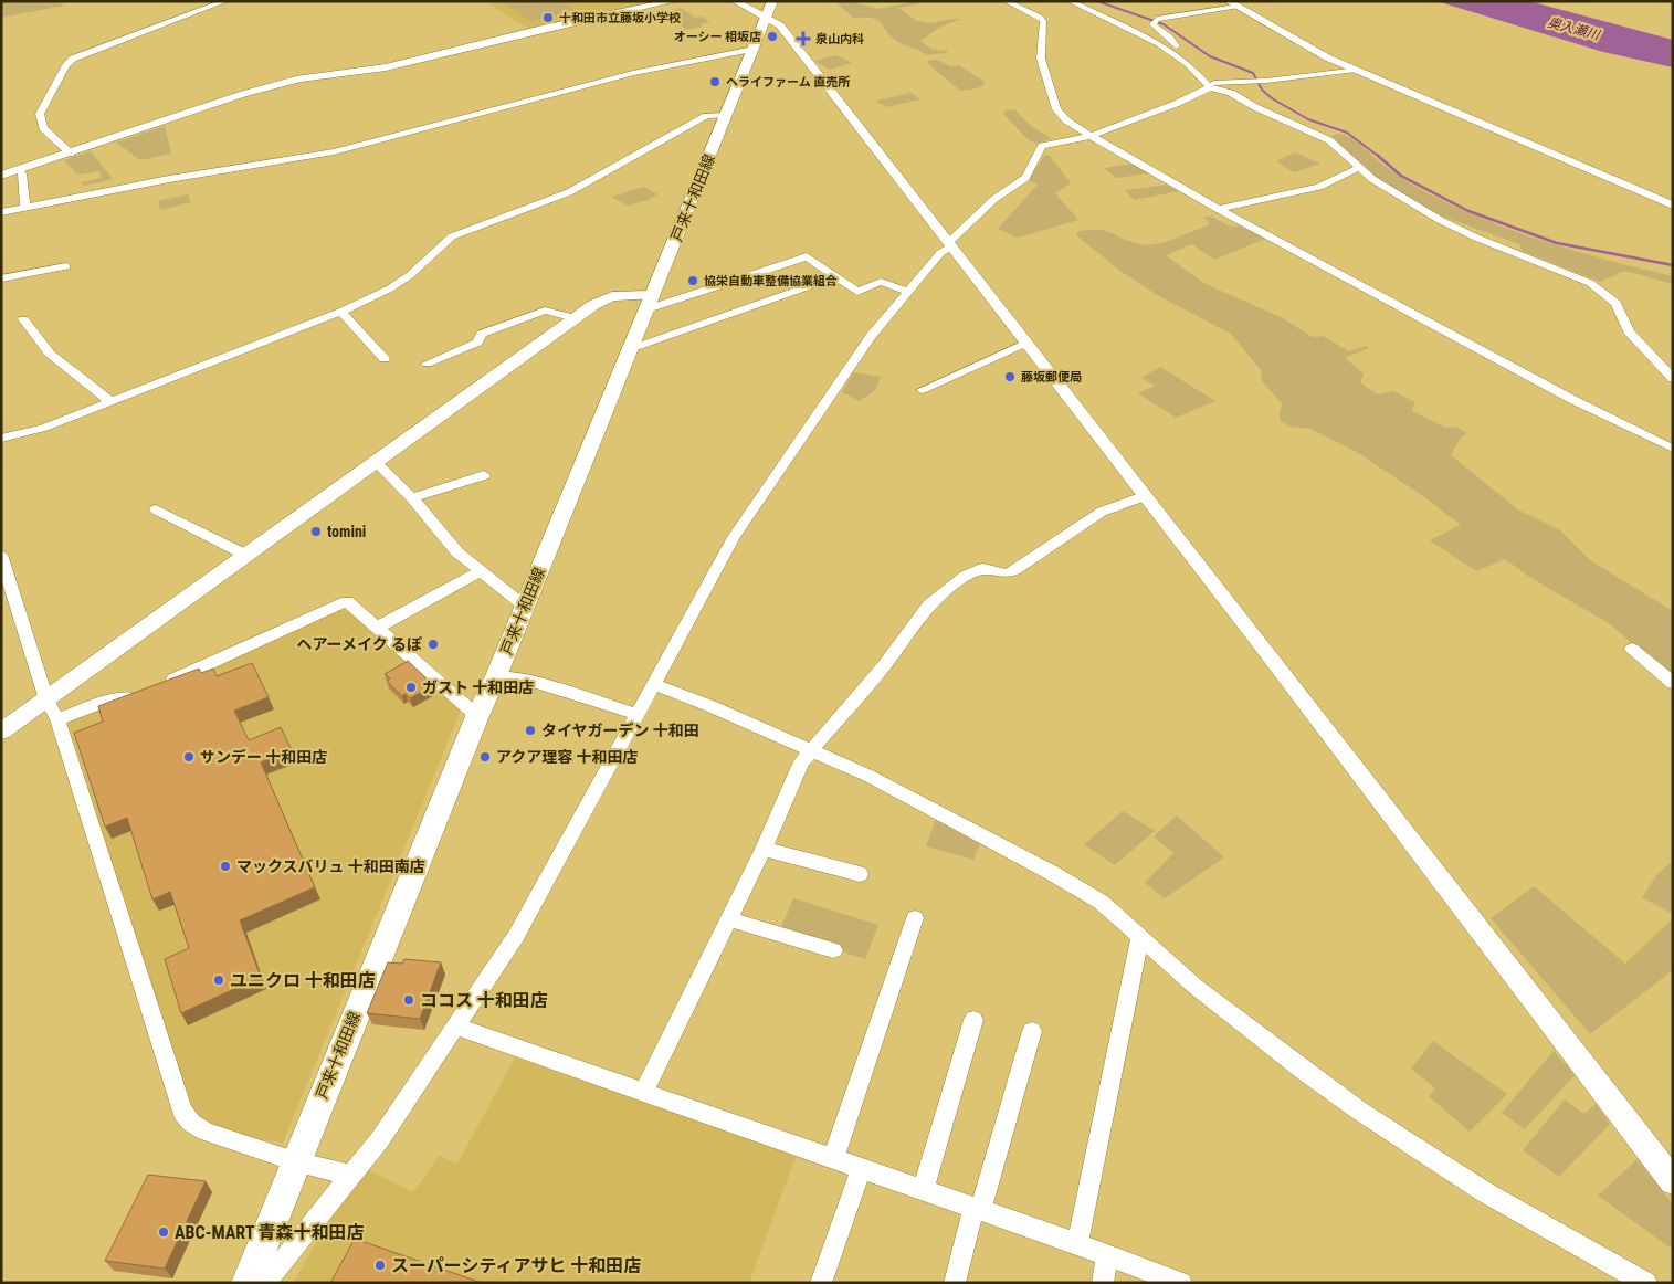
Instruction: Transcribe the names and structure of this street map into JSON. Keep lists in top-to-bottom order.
{
  "streets": {
    "main road": ["戸来十和田線"]
  },
  "water": ["奥入瀬川"],
  "places": {
    "other": [
      "十和田市立藤坂小学校",
      "オーシー 相坂店",
      "ヘライファーム 直売所",
      "協栄自動車整備協業組合",
      "藤坂郵便局",
      "tomini",
      "ヘアーメイク るぽ",
      "ガスト 十和田店",
      "タイヤガーデン 十和田",
      "サンデー 十和田店",
      "アクア理容 十和田店",
      "マックスバリュ 十和田南店",
      "ユニクロ 十和田店",
      "ココス 十和田店",
      "ABC-MART 青森十和田店",
      "スーパーシティアサヒ 十和田店"
    ],
    "health": ["泉山内科"]
  }
}
